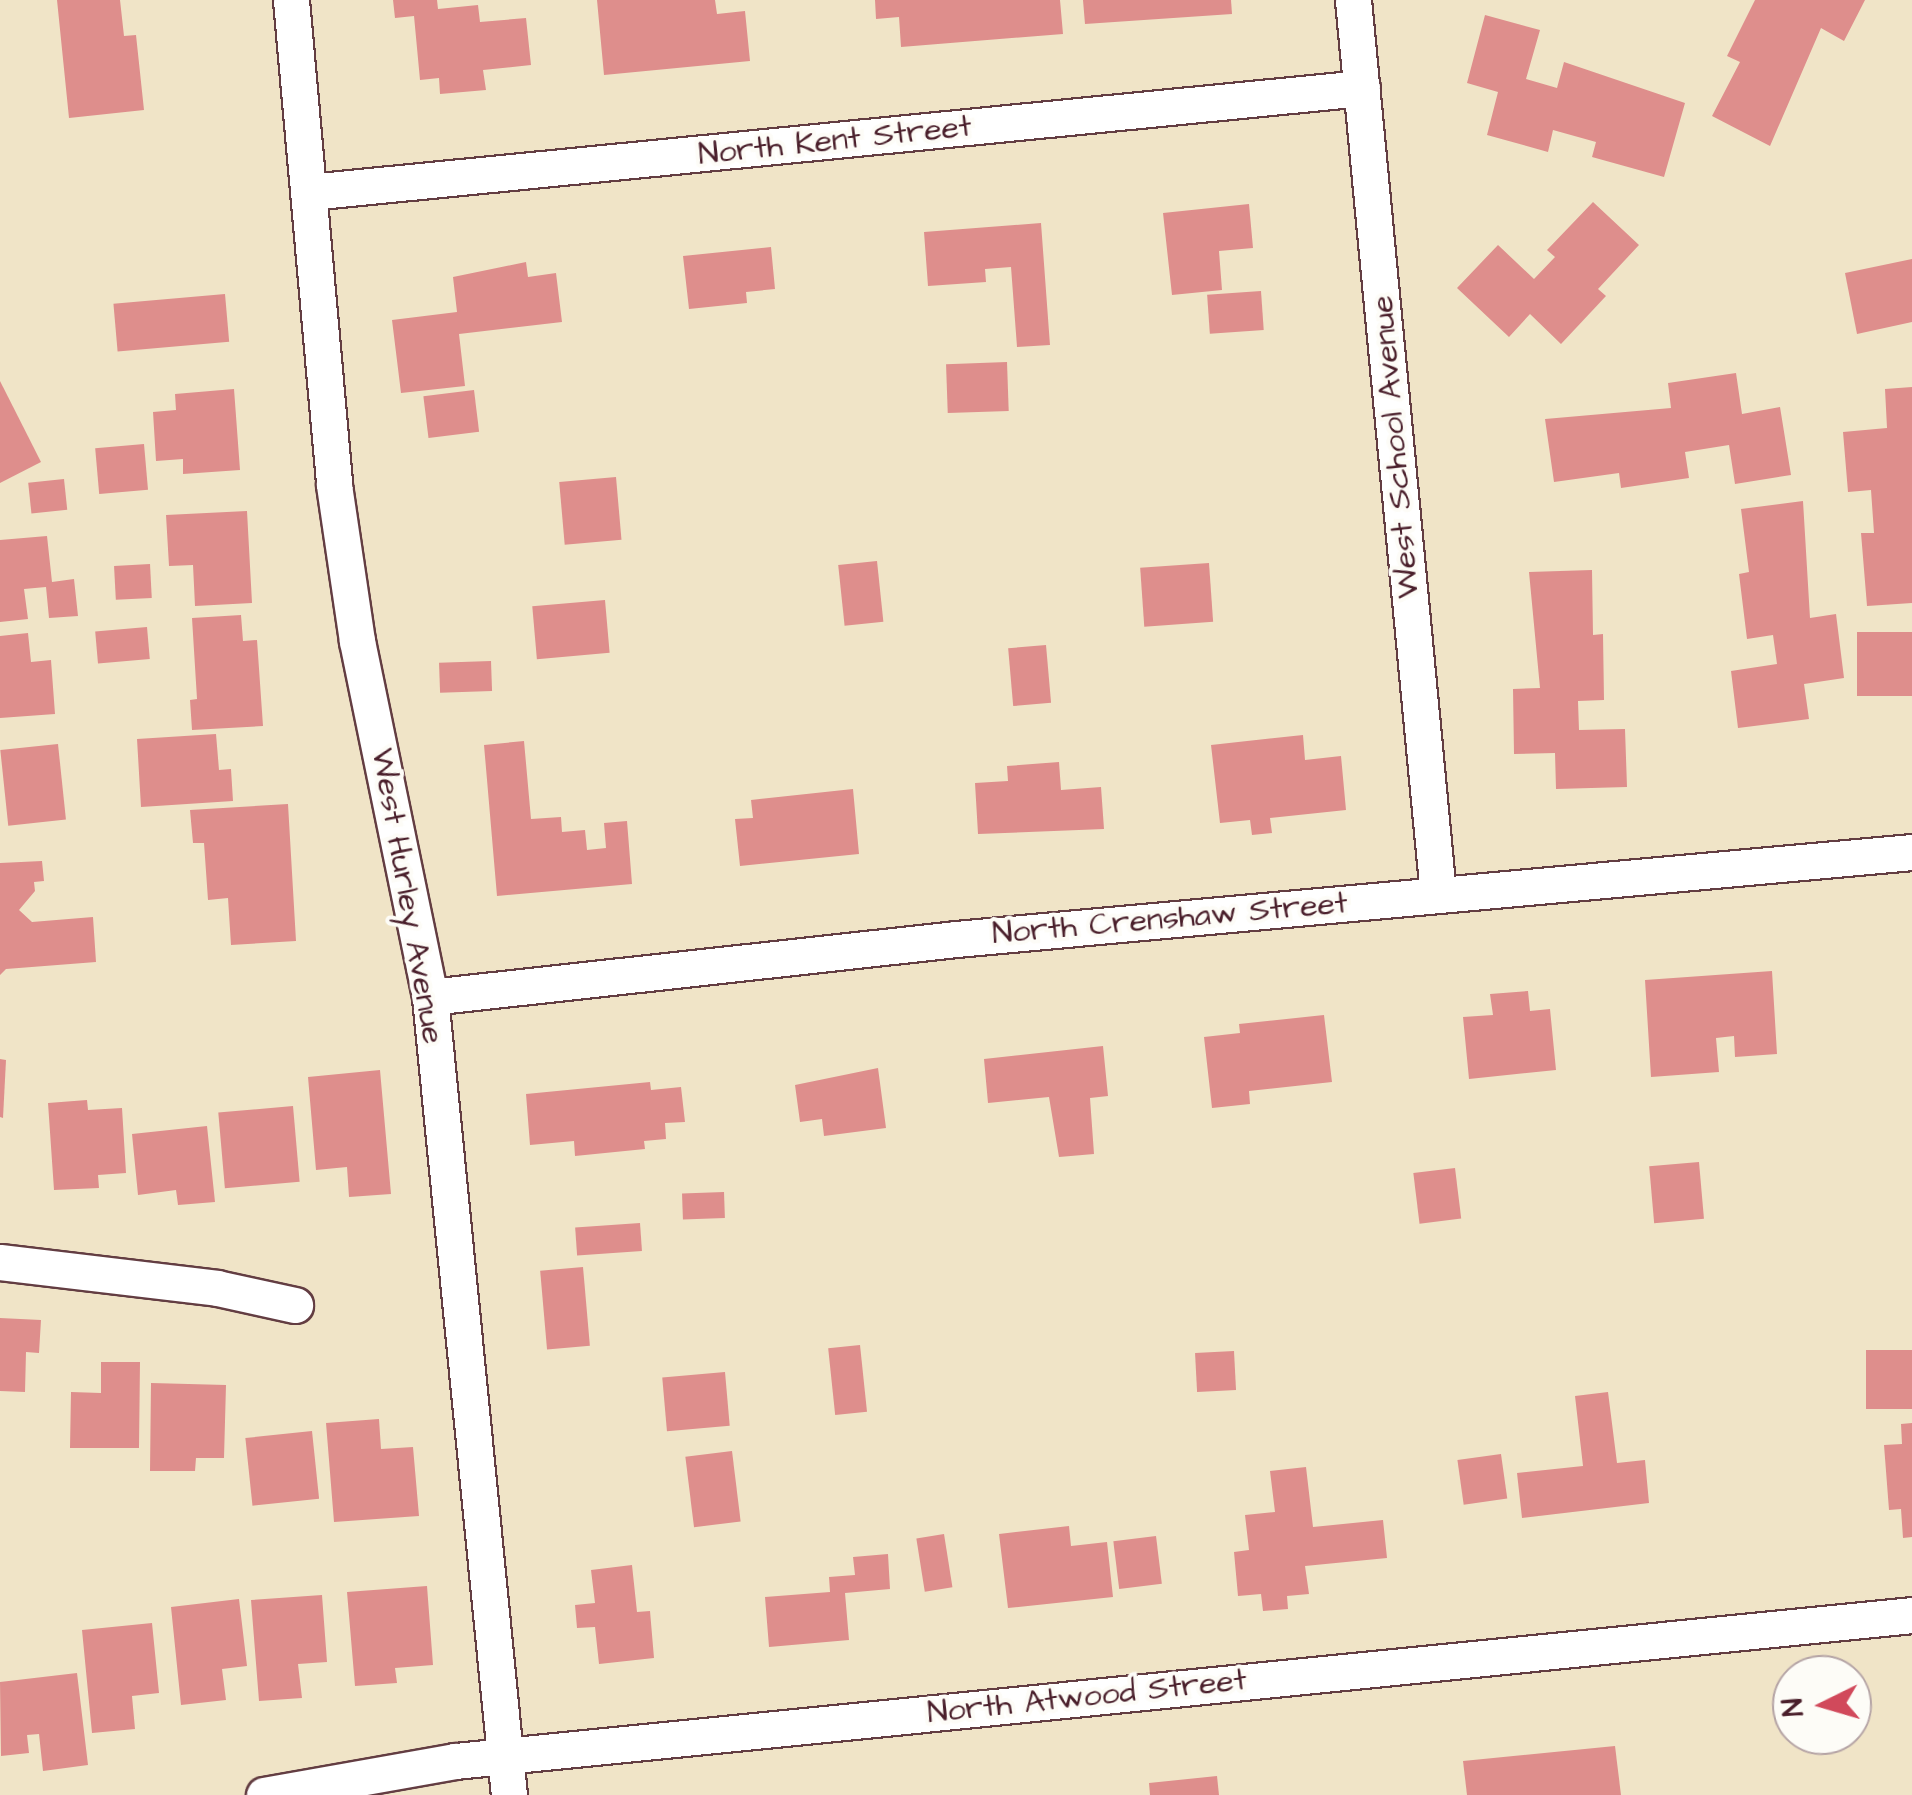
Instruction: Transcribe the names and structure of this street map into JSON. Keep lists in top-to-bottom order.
{
  "streets": {
    "street": [
      "North Kent Street",
      "West School Avenue",
      "West Hurley Avenue",
      "North Crenshaw Street",
      "North Atwood Street"
    ]
  },
  "crossings": [
    ["North Kent Street", "West School Avenue"],
    ["North Kent Street", "West Hurley Avenue"],
    ["West School Avenue", "North Crenshaw Street"],
    ["West Hurley Avenue", "North Crenshaw Street"],
    ["West Hurley Avenue", "North Atwood Street"]
  ],
  "north": "left"
}
